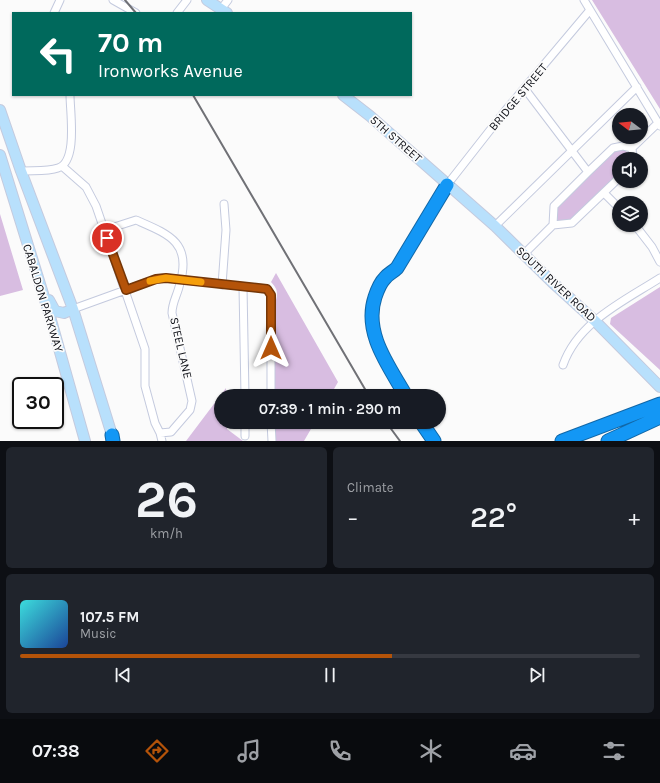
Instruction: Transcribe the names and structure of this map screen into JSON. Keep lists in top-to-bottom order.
{
  "streets": {
    "main road": ["5TH STREET", "SOUTH RIVER ROAD", "CABALDON PARKWAY"],
    "street": ["BRIDGE STREET", "STEEL LANE"]
  },
  "crossings": [
    ["BRIDGE STREET", "5TH STREET"],
    ["BRIDGE STREET", "SOUTH RIVER ROAD"],
    ["5TH STREET", "SOUTH RIVER ROAD"]
  ],
  "north": "left",
  "page": {
    "turn": ["70 m", "Ironworks Avenue"],
    "limit": "30",
    "trip": "07:39 · 1 min · 290 m",
    "tile": [
      ["26", "km/h"],
      "Climate"
    ],
    "heat": ["−", "22°", "+"],
    "song": ["107.5 FM", "Music"],
    "tabs": "07:38"
  }
}
